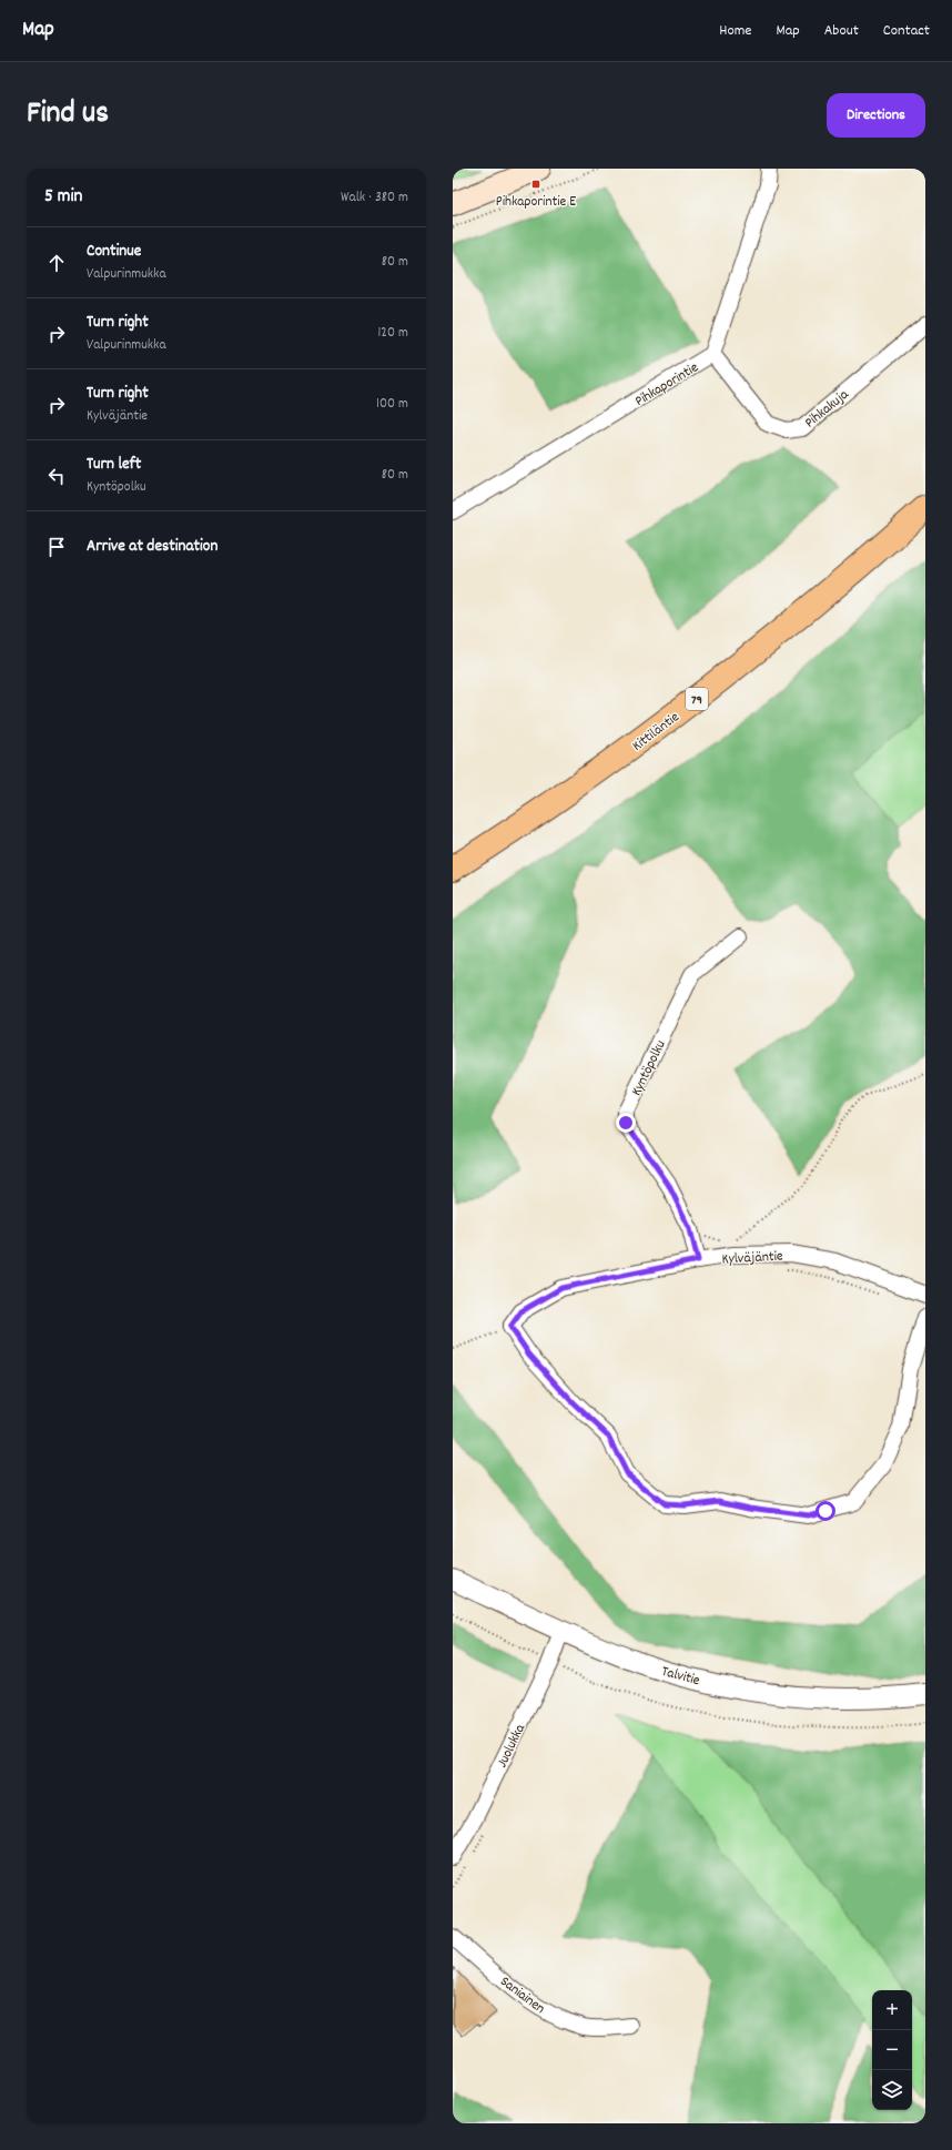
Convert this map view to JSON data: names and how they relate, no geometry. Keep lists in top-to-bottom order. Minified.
{"streets":{"main road":["79","Kittiläntie"],"street":["Pihkaporintie","Pihkakuja","Kyntöpolku","Kylväjäntie","Talvitie","Juolukka","Saniainen"]},"crossings":[["Pihkaporintie","Pihkakuja"],["Kyntöpolku","Kylväjäntie"],["Talvitie","Juolukka"]],"places":{"transit":["Pihkaporintie E"]},"page":{"header":"Map","nav":["Home","Map","About","Contact"],"title":"Find us","buttons":"Directions","heading":["5 min","Walk · 380 m"],"list":[["Continue","Valpurinmukka","80 m"],["Turn right","Valpurinmukka","120 m"],["Turn right","Kylväjäntie","100 m"],["Turn left","Kyntöpolku","80 m"],"Arrive at destination"],"map_buttons":["+","−"]}}
